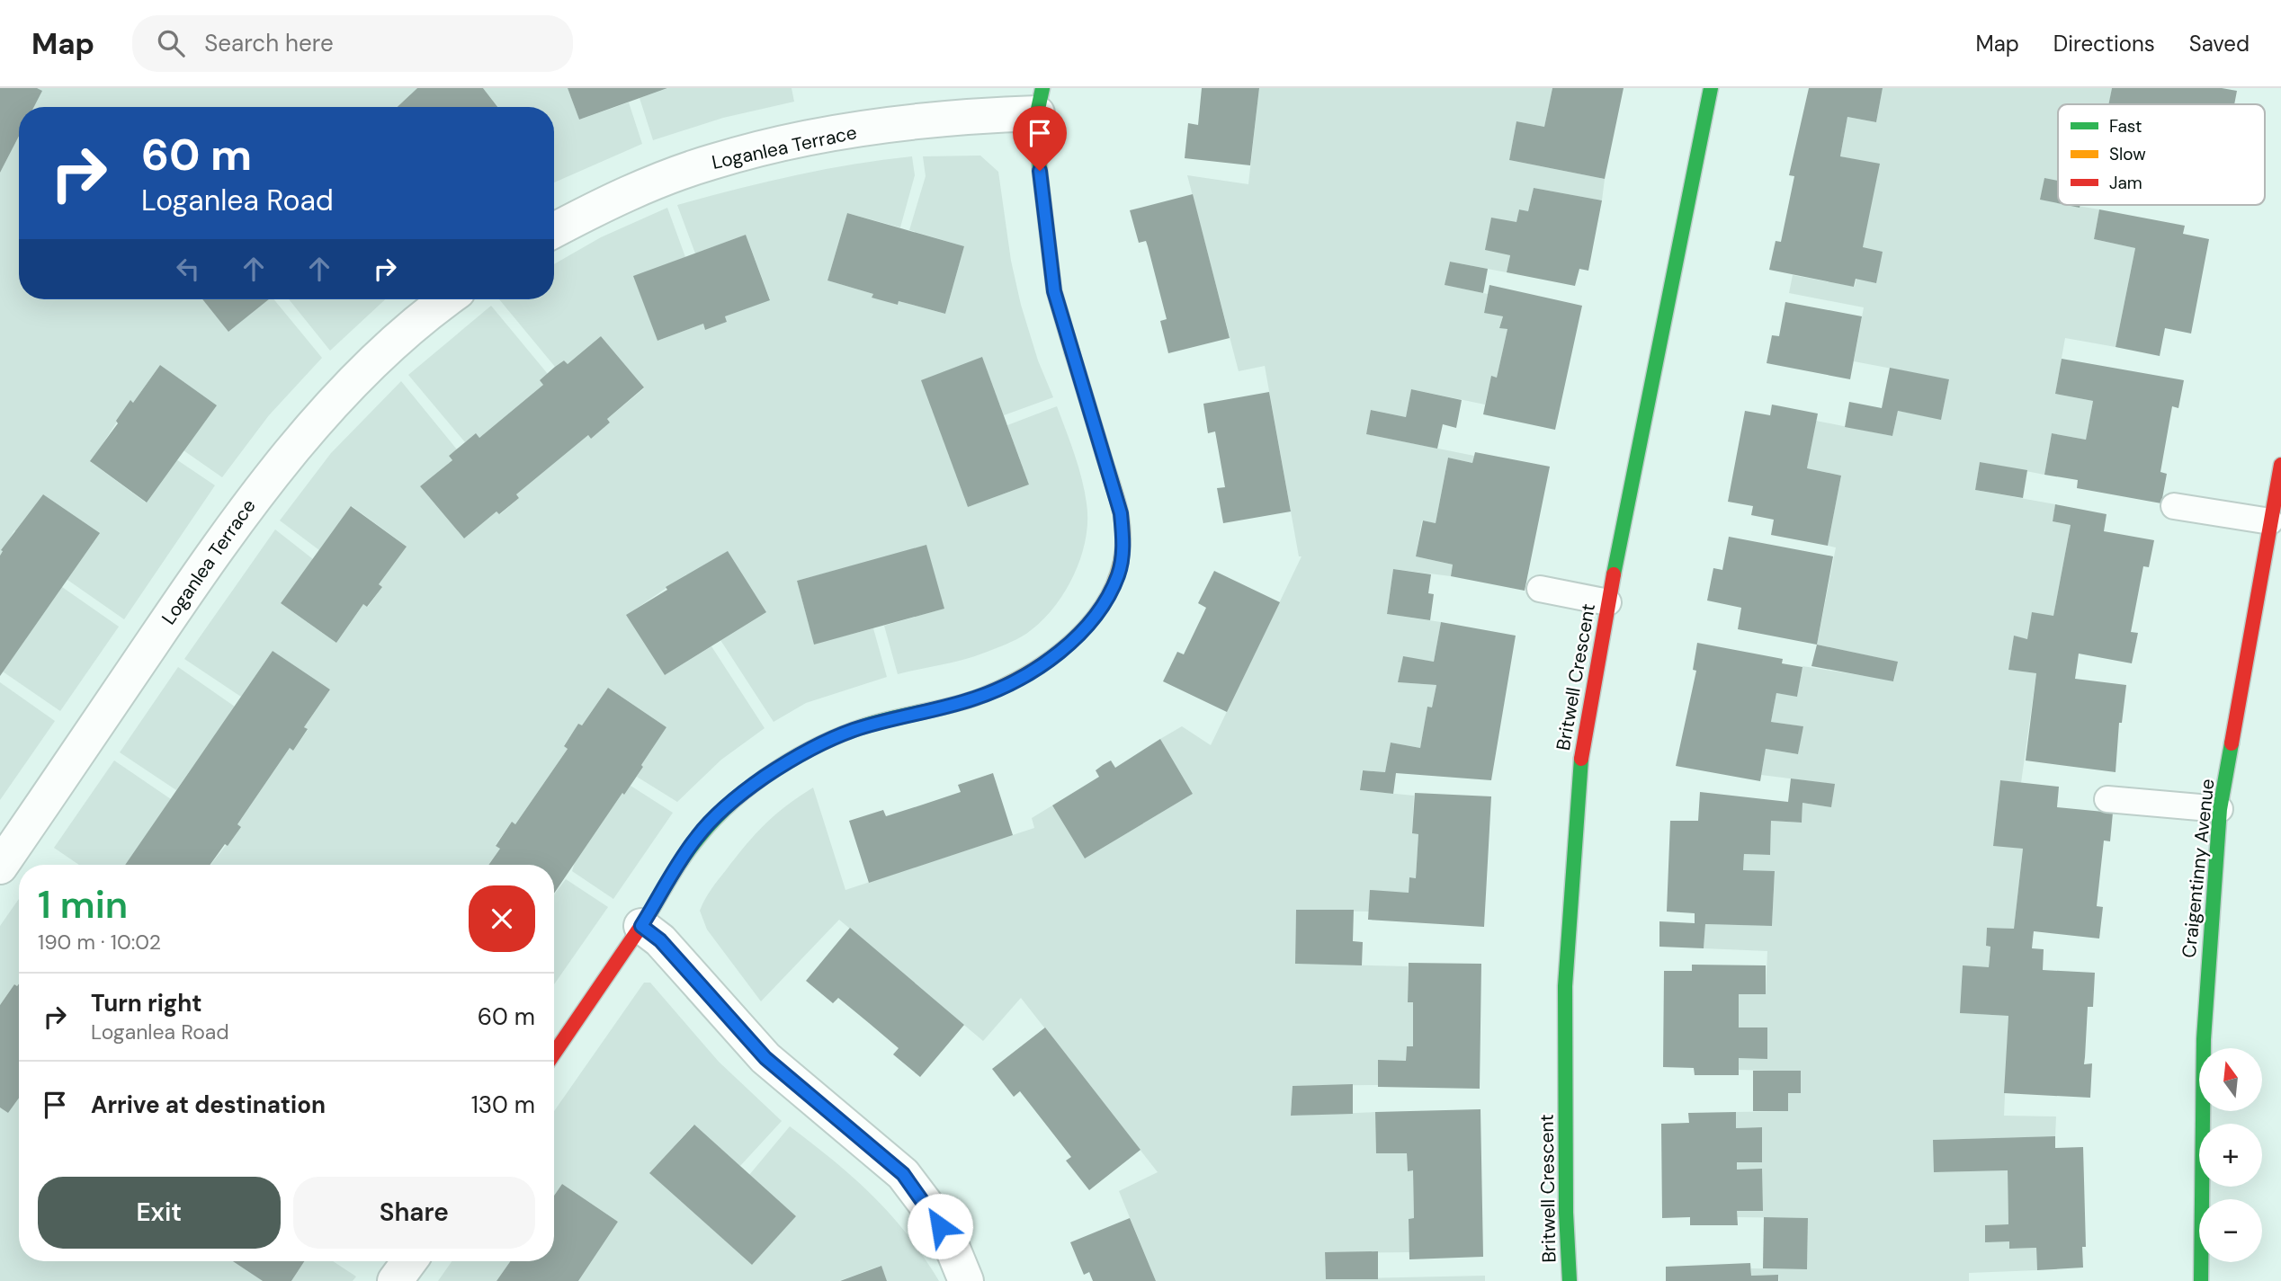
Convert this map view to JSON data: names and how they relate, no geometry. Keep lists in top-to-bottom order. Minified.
{"streets":{"street":["Loganlea Terrace","Britwell Crescent","Craigentinny Avenue"]},"legend":["Fast","Slow","Jam"],"north":"top","page":{"header":"Map","search":"Search here","nav":["Map","Directions","Saved"],"turn":["60 m","Loganlea Road"],"heading":["1 min","190 m · 10:02"],"list":[{"name":"Turn right","note":"Loganlea Road","value":"60 m"},{"name":"Arrive at destination","value":"130 m"}],"map_buttons":["+","−"],"buttons":["Exit","Share"]}}
